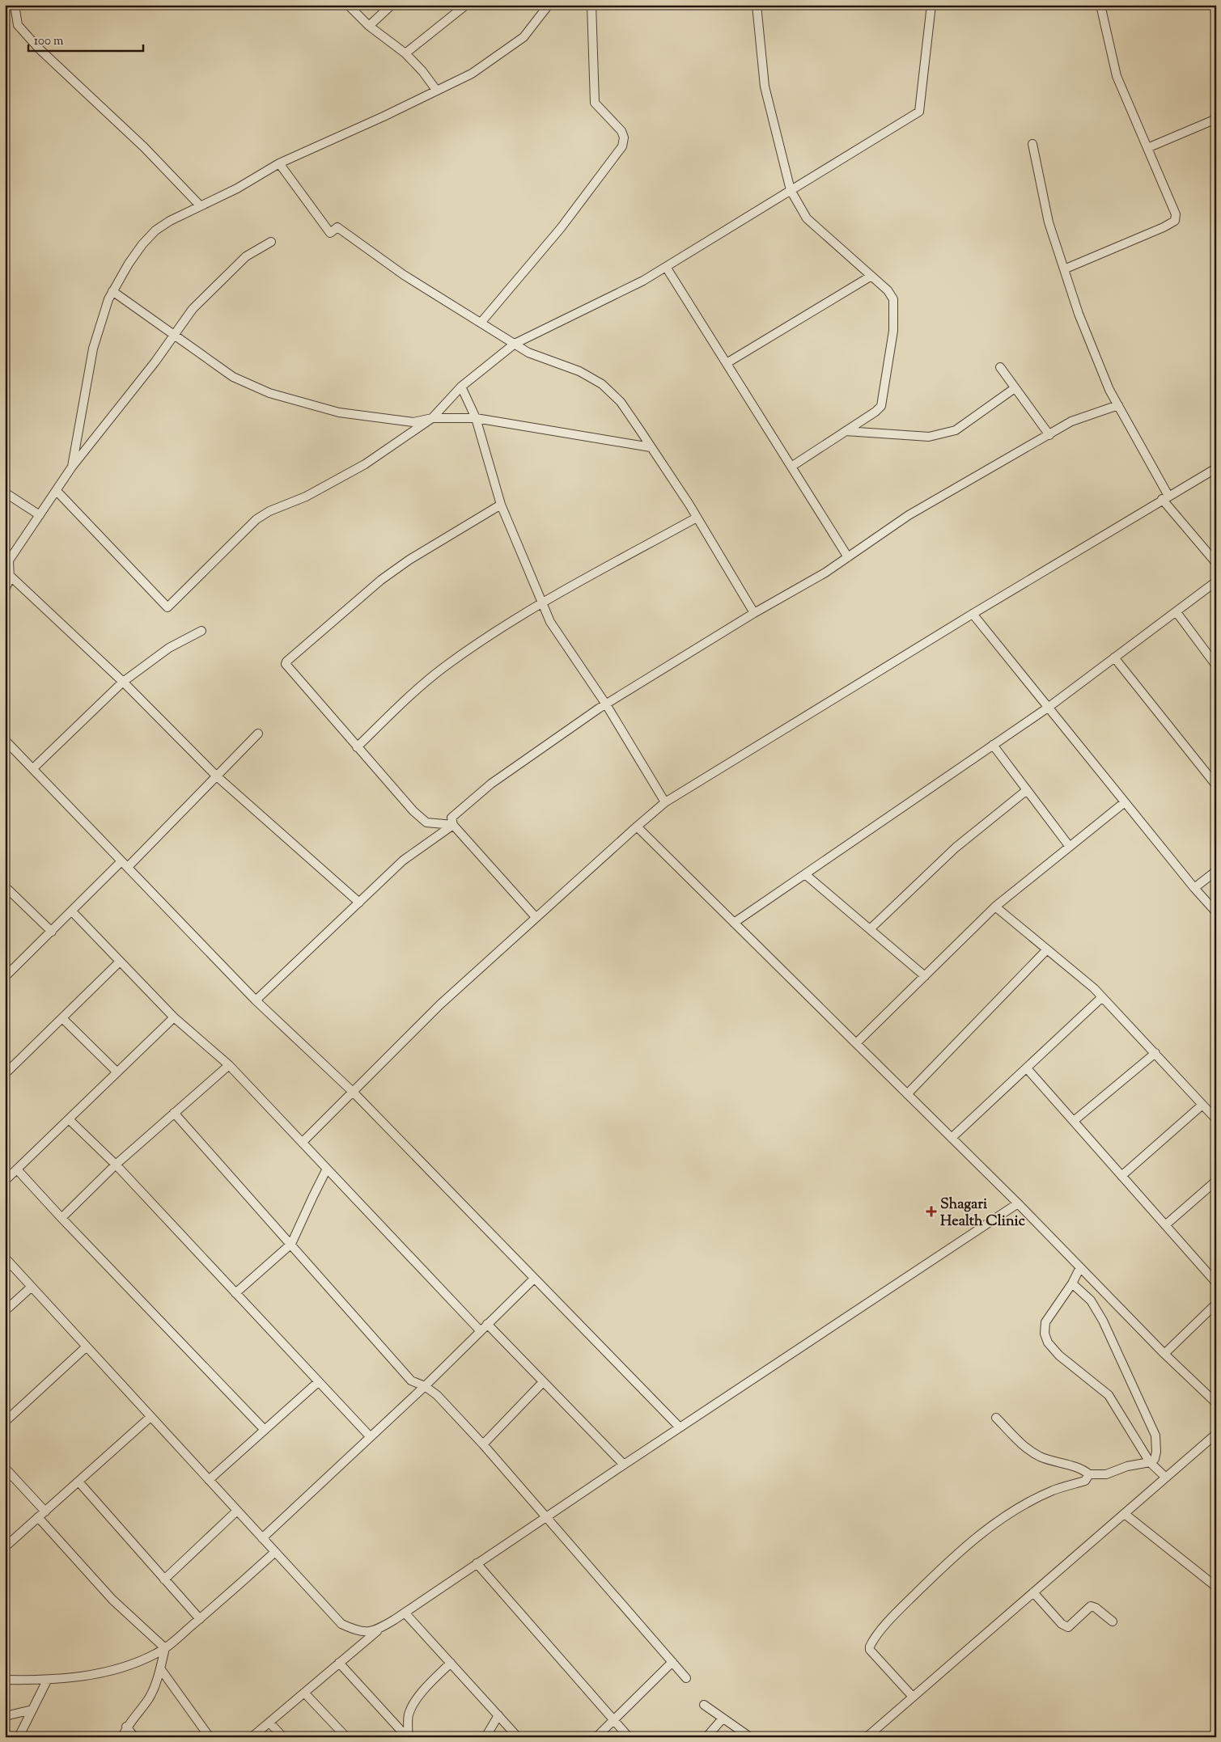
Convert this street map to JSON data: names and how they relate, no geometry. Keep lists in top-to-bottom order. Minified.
{"places":{"health":["Shagari Health Clinic"]},"scale_bar":"100 m"}
